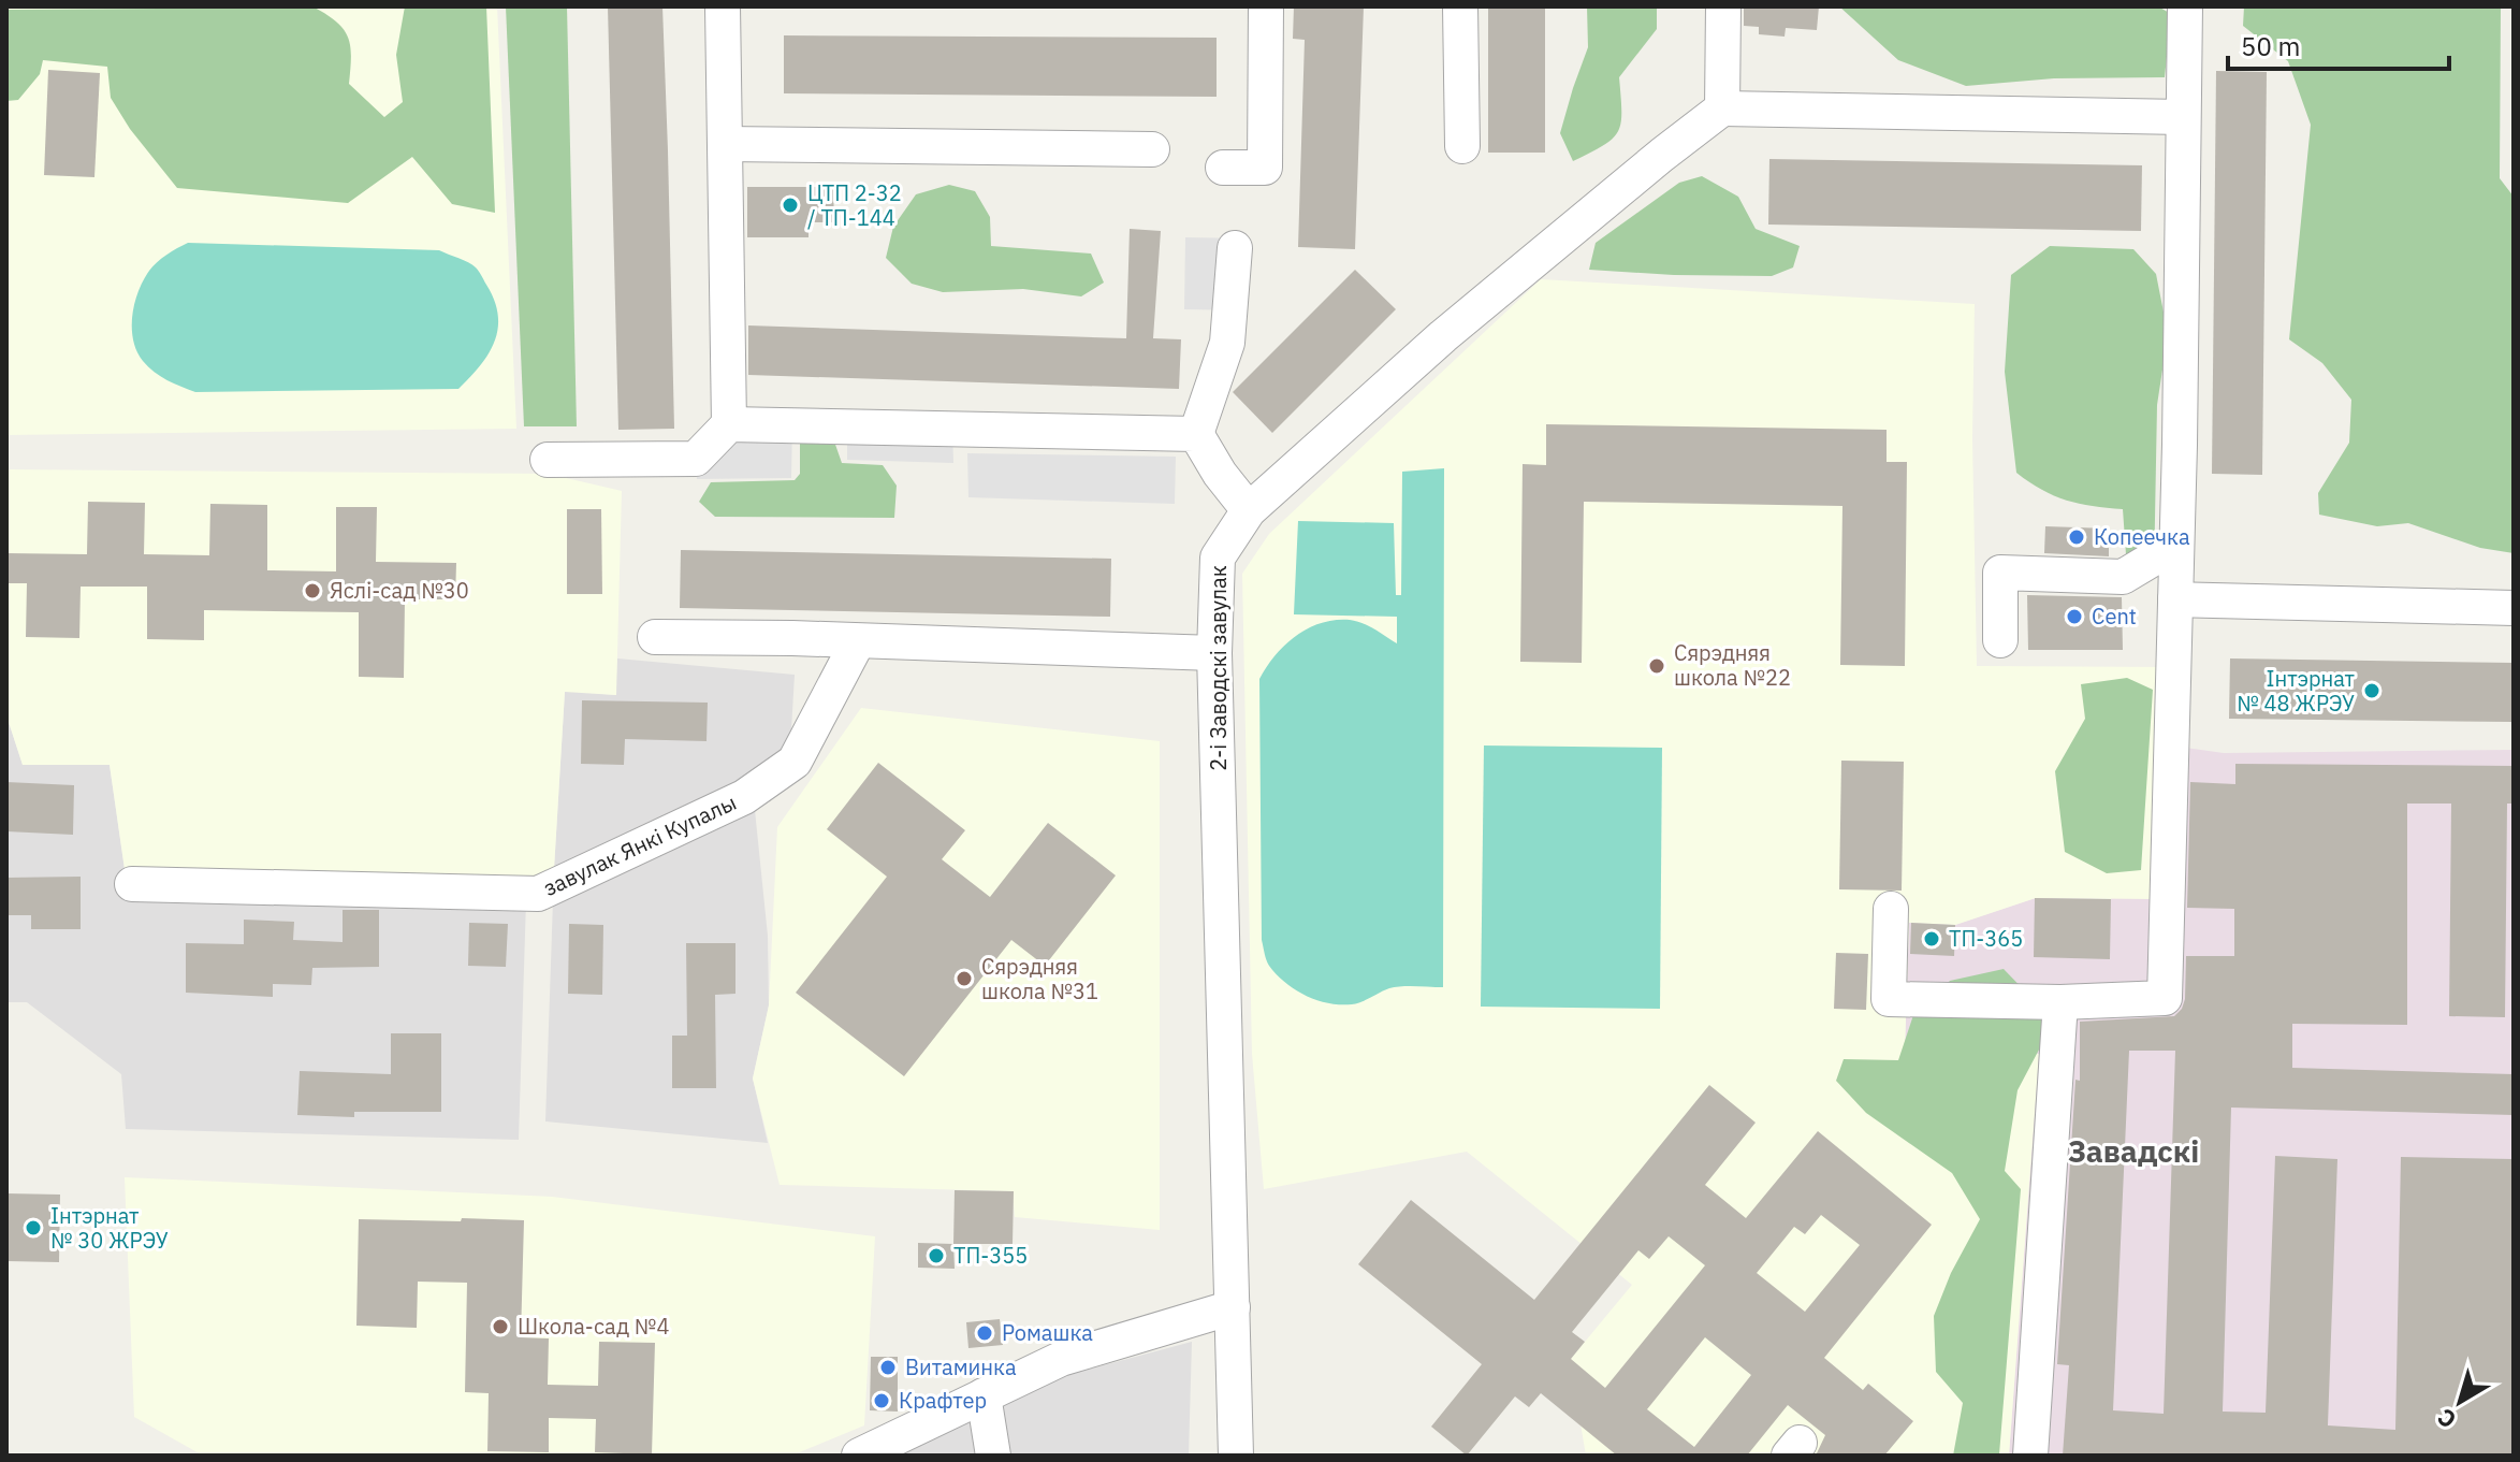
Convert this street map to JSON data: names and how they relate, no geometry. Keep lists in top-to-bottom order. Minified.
{"streets":{"street":["2-і Заводскі завулак","завулак Янкі Купалы"]},"districts":["Завадскі"],"places":["ЦТП 2-32 / ТП-144","Копеечка","Яслі-сад №30","Cent","Сярэдняя школа №22","Інтэрнат № 48 ЖРЭУ","ТП-365","Сярэдняя школа №31","Інтэрнат № 30 ЖРЭУ","ТП-355","Школа-сад №4","Ромашка","Витаминка","Крафтер"],"scale_bar":"50 m","north":"bottom left"}
